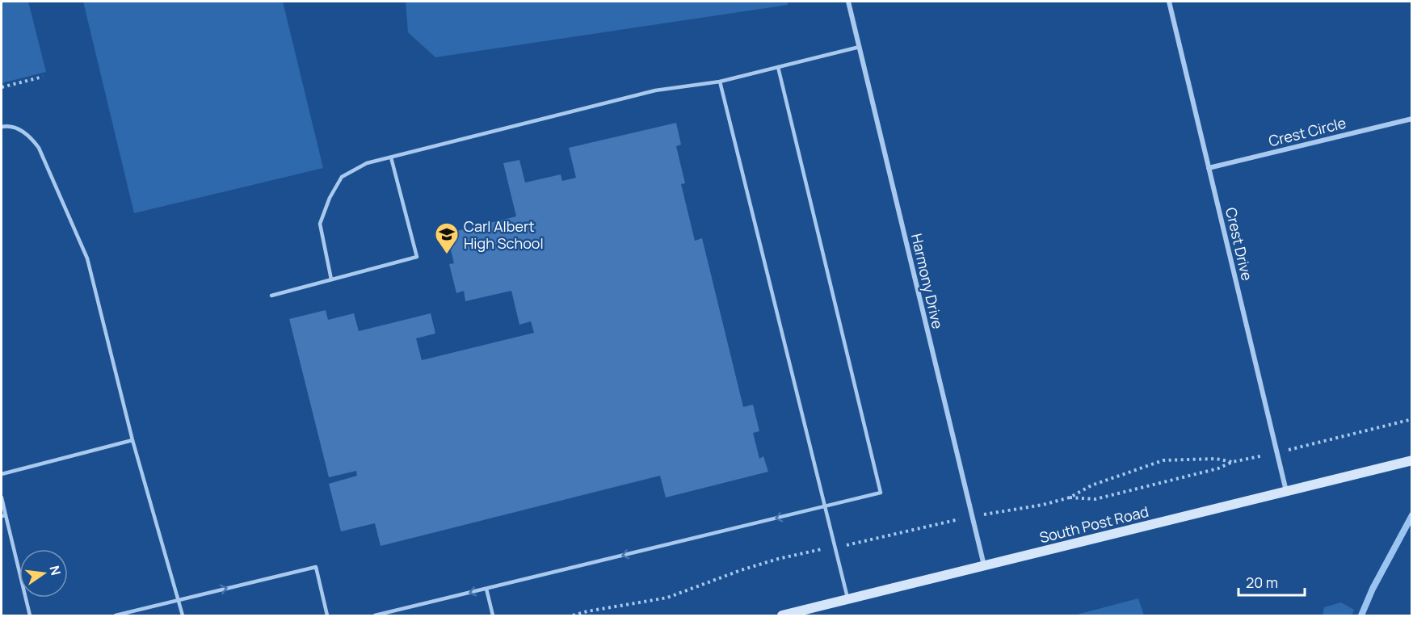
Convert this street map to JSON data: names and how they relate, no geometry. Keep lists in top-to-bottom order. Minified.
{"streets":{"main road":["South Post Road"],"street":["Crest Circle","Crest Drive","Harmony Drive"]},"crossings":[["Crest Circle","Crest Drive"],["Crest Drive","South Post Road"],["Harmony Drive","South Post Road"]],"places":{"school or university":["Carl Albert High School"]},"scale_bar":"20 m","north":"right"}
